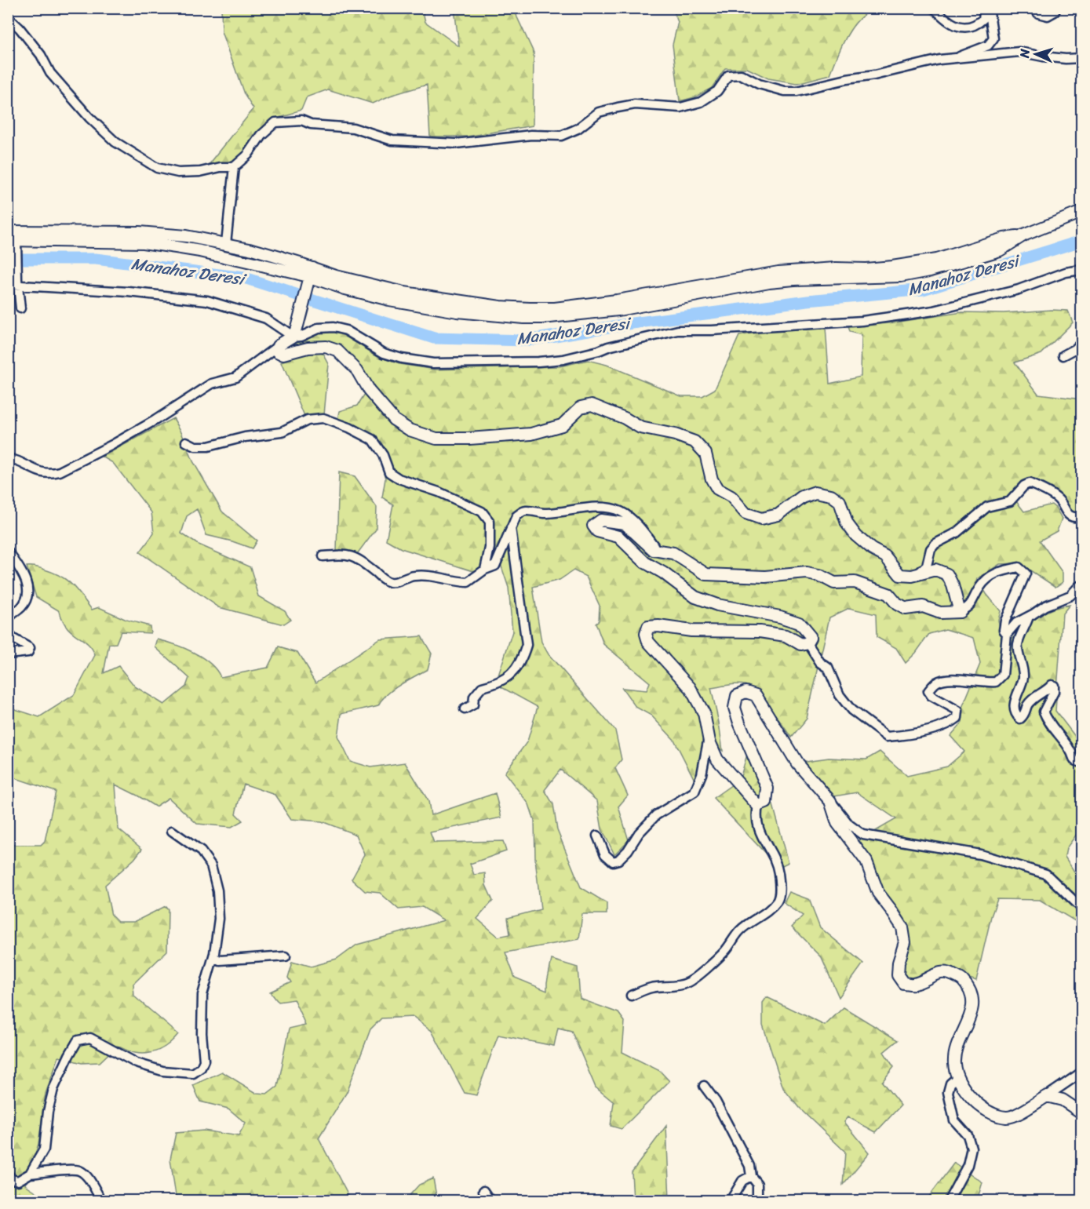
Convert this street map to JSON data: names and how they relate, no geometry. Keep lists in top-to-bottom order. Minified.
{"water":["Manahoz Deresi"],"north":"left"}
